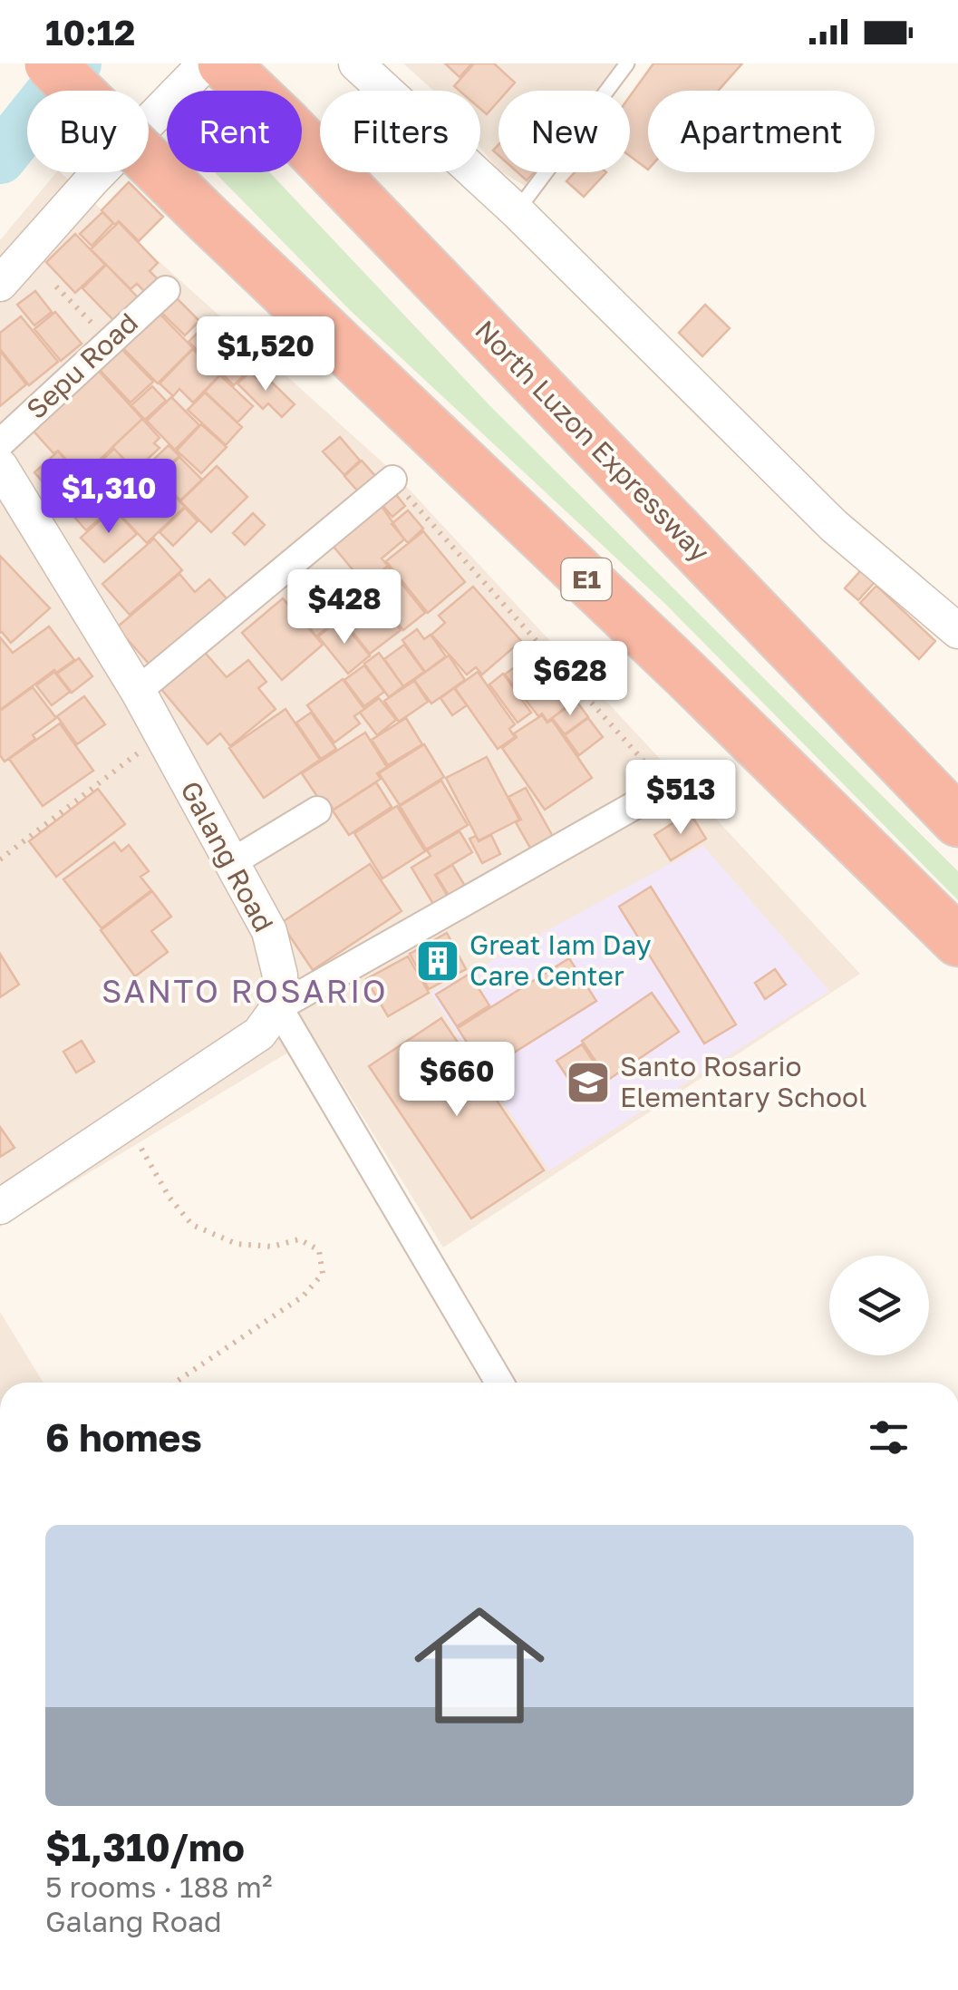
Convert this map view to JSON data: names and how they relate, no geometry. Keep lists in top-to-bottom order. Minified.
{"streets":{"highway":["North Luzon Expressway","E1"],"street":["Sepu Road","Galang Road"]},"districts":["SANTO ROSARIO"],"places":{"building":["Great Iam Day Care Center"],"school or university":["Santo Rosario Elementary School"]},"page":{"status":"10:12","chip":["Buy","Rent","Filters","New","Apartment"],"price":["$1,520","$1,310","$428","$628","$513","$660"],"heading":"6 homes","list":[{"name":"$1,310/mo","note":"5 rooms · 188 m² · Galang Road"}]}}
